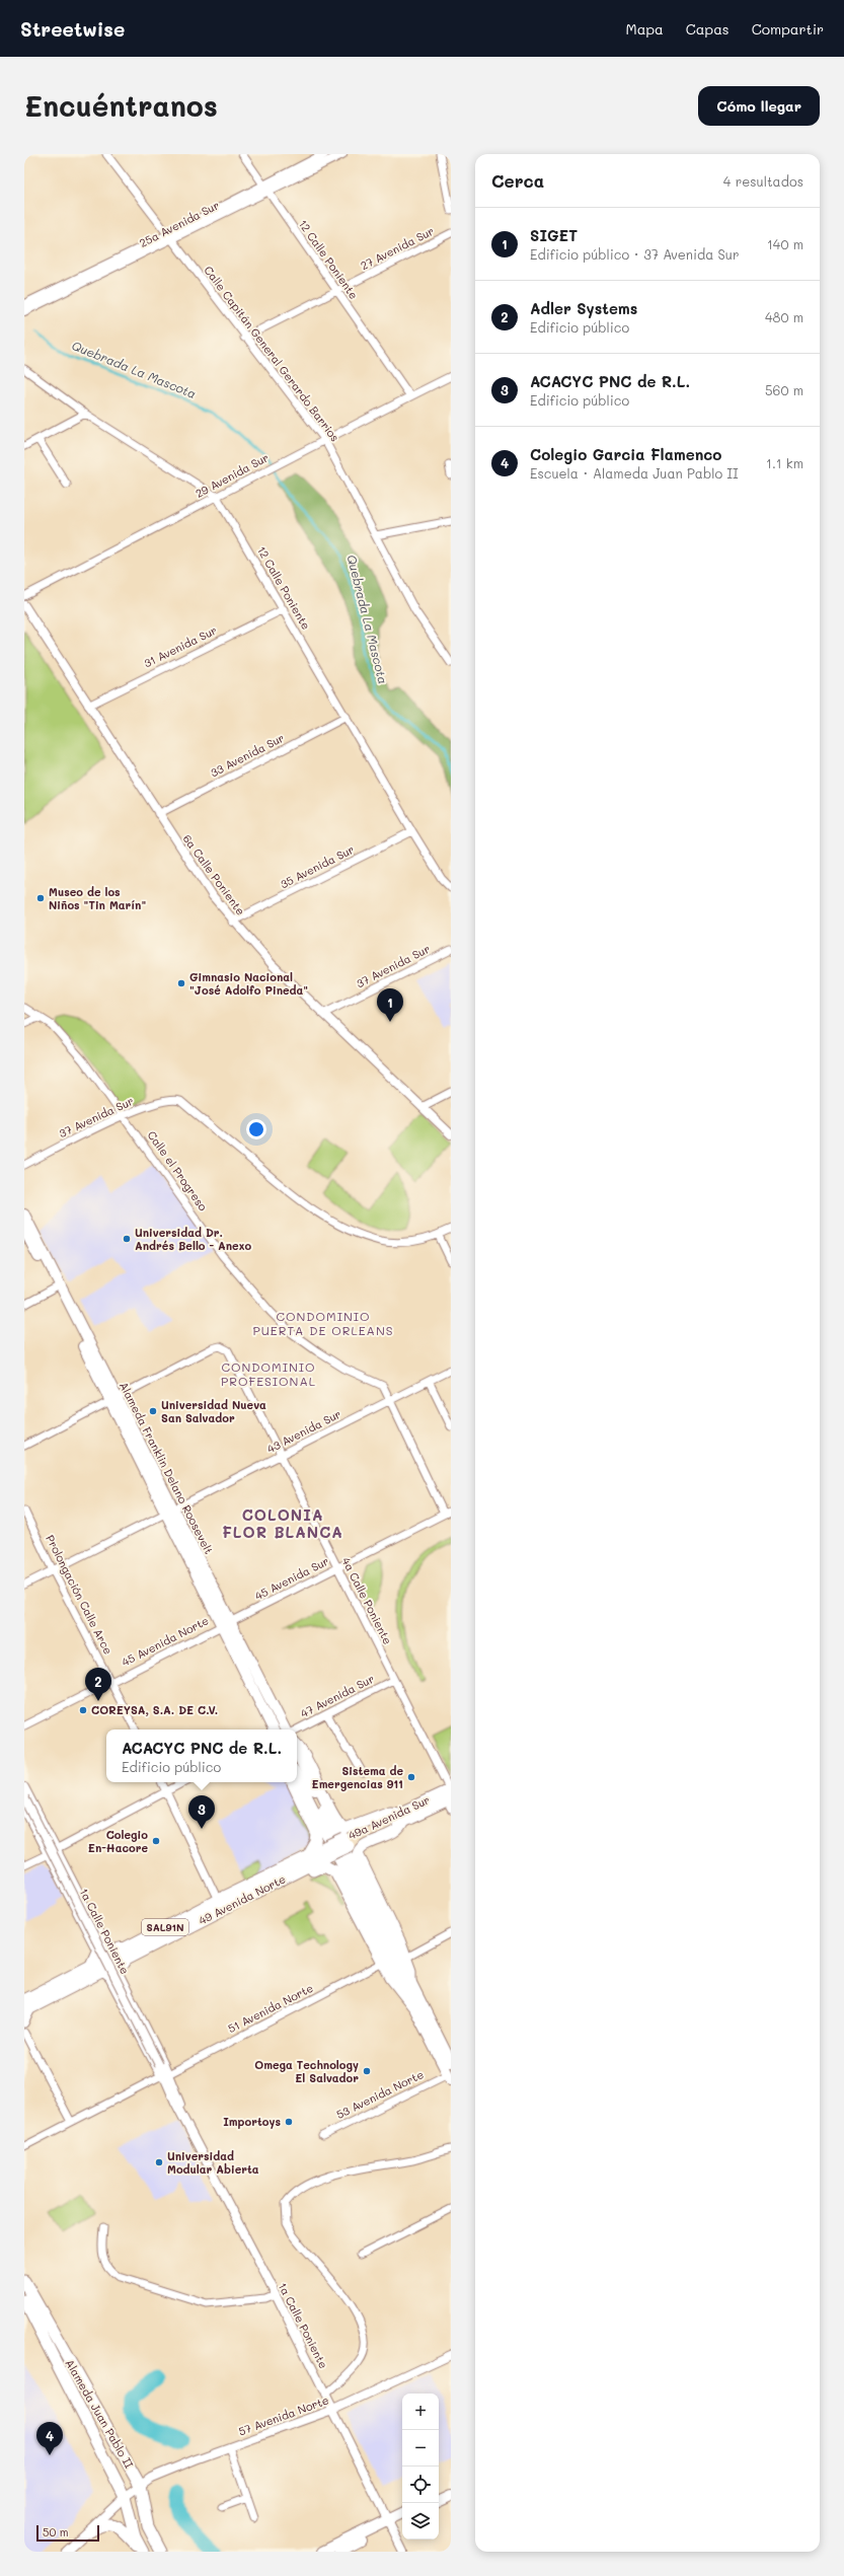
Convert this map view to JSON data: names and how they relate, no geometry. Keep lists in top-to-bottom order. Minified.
{"streets":{"main road":["Alameda Franklin Delano Roosevelt","49a Avenida Sur","49 Avenida Norte","SAL91N","Alameda Juan Pablo II"],"street":["25a Avenida Sur","27 Avenida Sur","12 Calle Poniente","Calle Capitán General Gerardo Barrios","29 Avenida Sur","31 Avenida Sur","33 Avenida Sur","35 Avenida Sur","6a Calle Poniente","37 Avenida Sur","Calle el Progreso","43 Avenida Sur","45 Avenida Sur","Prolongación Calle Arce","4a Calle Poniente","45 Avenida Norte","47 Avenida Sur","1a Calle Poniente","51 Avenida Norte","53 Avenida Norte","57 Avenida Norte"]},"crossings":[["25a Avenida Sur","12 Calle Poniente"],["25a Avenida Sur","Calle Capitán General Gerardo Barrios"],["27 Avenida Sur","12 Calle Poniente"],["27 Avenida Sur","Calle Capitán General Gerardo Barrios"],["12 Calle Poniente","29 Avenida Sur"],["12 Calle Poniente","31 Avenida Sur"],["12 Calle Poniente","33 Avenida Sur"],["12 Calle Poniente","35 Avenida Sur"],["Calle Capitán General Gerardo Barrios","29 Avenida Sur"],["31 Avenida Sur","6a Calle Poniente"],["33 Avenida Sur","6a Calle Poniente"],["35 Avenida Sur","6a Calle Poniente"],["6a Calle Poniente","37 Avenida Sur"],["37 Avenida Sur","Calle el Progreso"],["Calle el Progreso","43 Avenida Sur"],["43 Avenida Sur","Alameda Franklin Delano Roosevelt"],["43 Avenida Sur","Prolongación Calle Arce"],["43 Avenida Sur","4a Calle Poniente"],["Alameda Franklin Delano Roosevelt","45 Avenida Sur"],["Alameda Franklin Delano Roosevelt","4a Calle Poniente"],["Alameda Franklin Delano Roosevelt","45 Avenida Norte"],["45 Avenida Sur","4a Calle Poniente"],["45 Avenida Sur","45 Avenida Norte"],["Prolongación Calle Arce","45 Avenida Norte"],["4a Calle Poniente","47 Avenida Sur"],["4a Calle Poniente","49a Avenida Sur"],["49a Avenida Sur","49 Avenida Norte"],["49 Avenida Norte","1a Calle Poniente"],["1a Calle Poniente","51 Avenida Norte"],["1a Calle Poniente","57 Avenida Norte"],["Alameda Juan Pablo II","57 Avenida Norte"]],"districts":["CONDOMINIO PUERTA DE ORLEANS","CONDOMINIO PROFESIONAL","COLONIA FLOR BLANCA"],"water":["Quebrada La Mascota"],"places":["Museo de los Niños \"Tin Marín\"","Gimnasio Nacional \"José Adolfo Pineda\"","Universidad Dr. Andrés Bello - Anexo","Universidad Nueva San Salvador","COREYSA, S.A. DE C.V.","Sistema de Emergencias 911","Colegio En-Hacore","Omega Technology El Salvador","Importoys","Universidad Modular Abierta"],"scale_bar":"50 m","page":{"header":"Streetwise","nav":["Mapa","Capas","Compartir"],"buttons":"Cómo llegar","title":"Encuéntranos","heading":["Cerca","4 resultados"],"list":[{"mark":"1","name":"SIGET","note":"Edificio público · 37 Avenida Sur","value":"140 m"},{"mark":"2","name":"Adler Systems","note":"Edificio público","value":"480 m"},{"mark":"3","name":"ACACYC PNC de R.L.","note":"Edificio público","value":"560 m"},{"mark":"4","name":"Colegio Garcia Flamenco","note":"Escuela · Alameda Juan Pablo II","value":"1.1 km"}],"pins":["1","2","3","4"],"popup":["ACACYC PNC de R.L.","Edificio público"],"map_buttons":["+","−"],"scale":"50 m"}}
